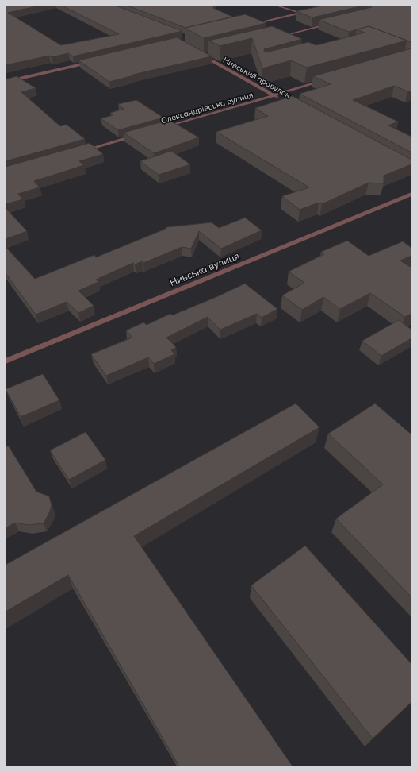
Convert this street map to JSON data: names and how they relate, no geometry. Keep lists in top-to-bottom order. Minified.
{"streets":{"street":["Нивський провулок","Олександрівська вулиця","Нивська вулиця"]},"crossings":[["Нивський провулок","Олександрівська вулиця"]]}
